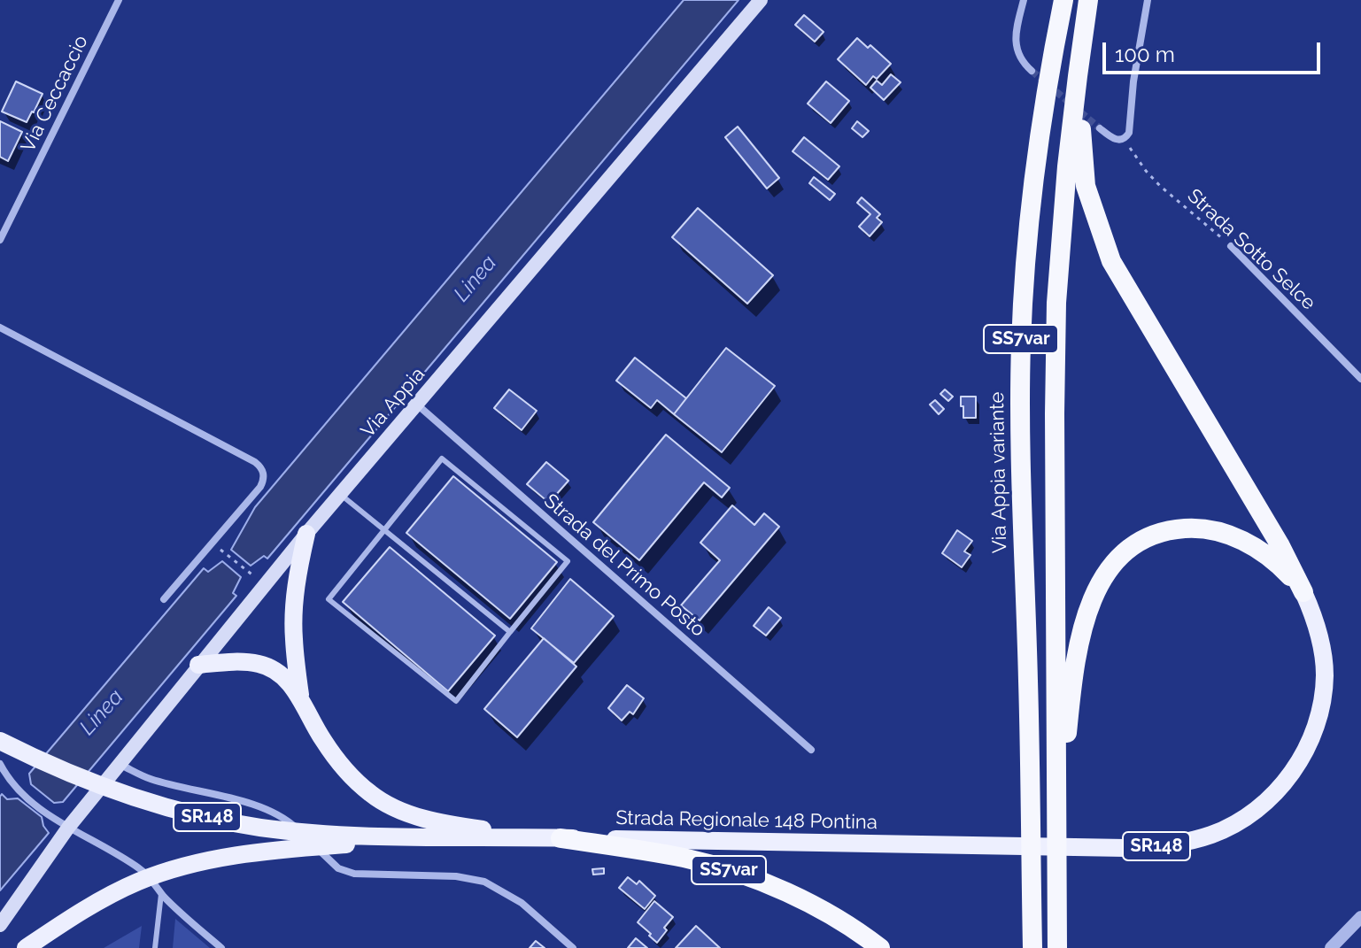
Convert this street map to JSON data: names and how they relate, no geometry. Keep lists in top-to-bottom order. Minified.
{"streets":{"highway":["SS7var","Via Appia variante"],"main road":["Via Appia","SR148","Strada Regionale 148 Pontina"],"street":["Via Ceccaccio","Strada Sotto Selce","Strada del Primo Posto"]},"crossings":[["SS7var","SR148"],["SS7var","Strada Regionale 148 Pontina"],["Via Appia","Strada del Primo Posto"],["Via Appia","SR148"],["SR148","Strada Regionale 148 Pontina"]],"water":["Linea"],"scale_bar":"100 m"}
